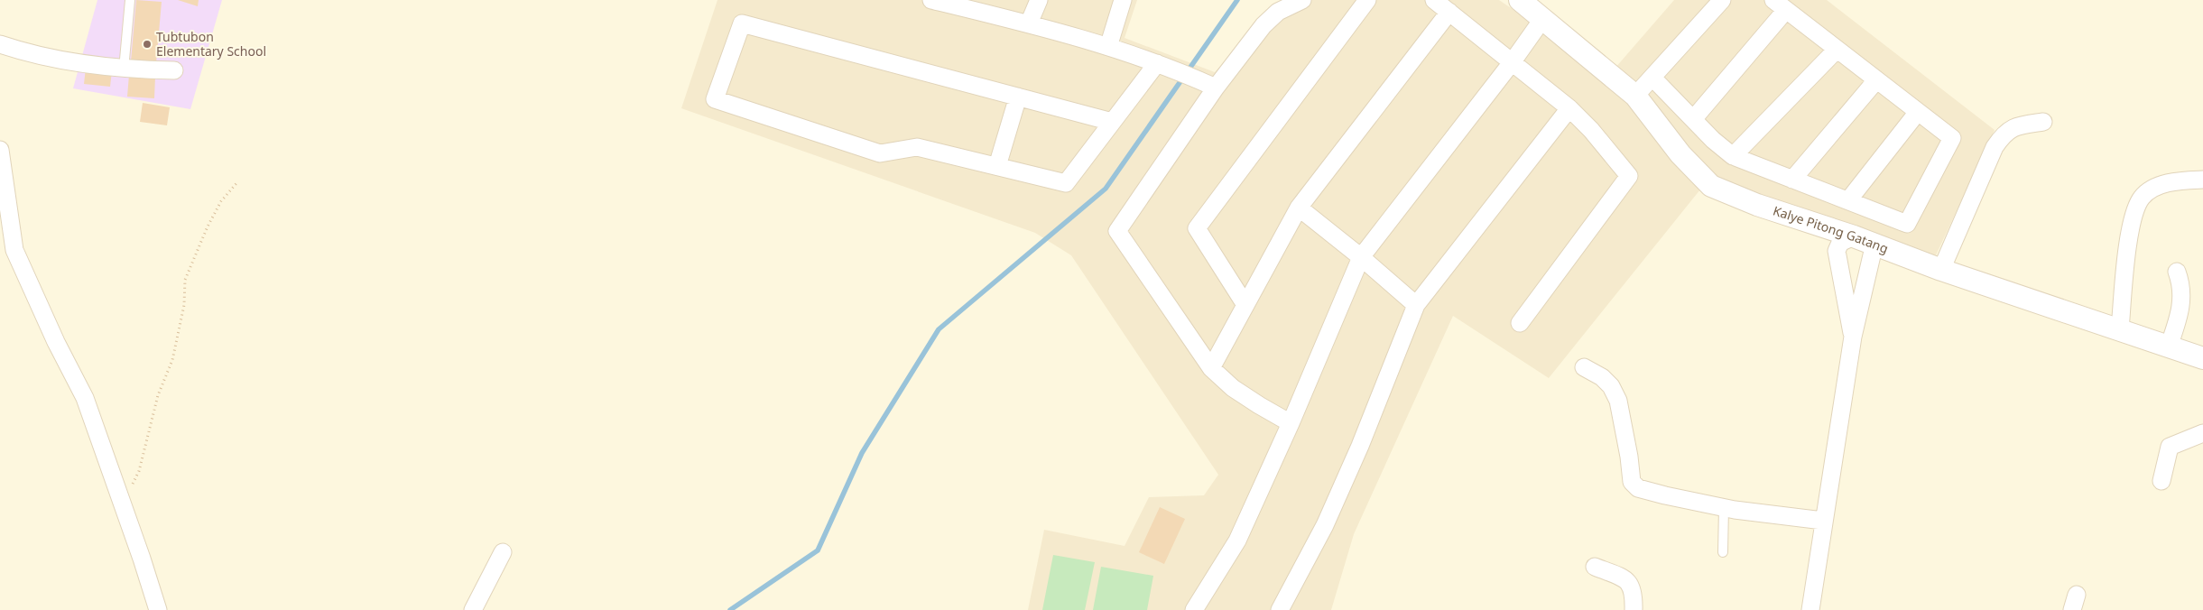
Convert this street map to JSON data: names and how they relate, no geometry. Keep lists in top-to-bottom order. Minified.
{"streets":{"street":["Kalye Pitong Gatang"]},"places":["Tubtubon Elementary School"]}
